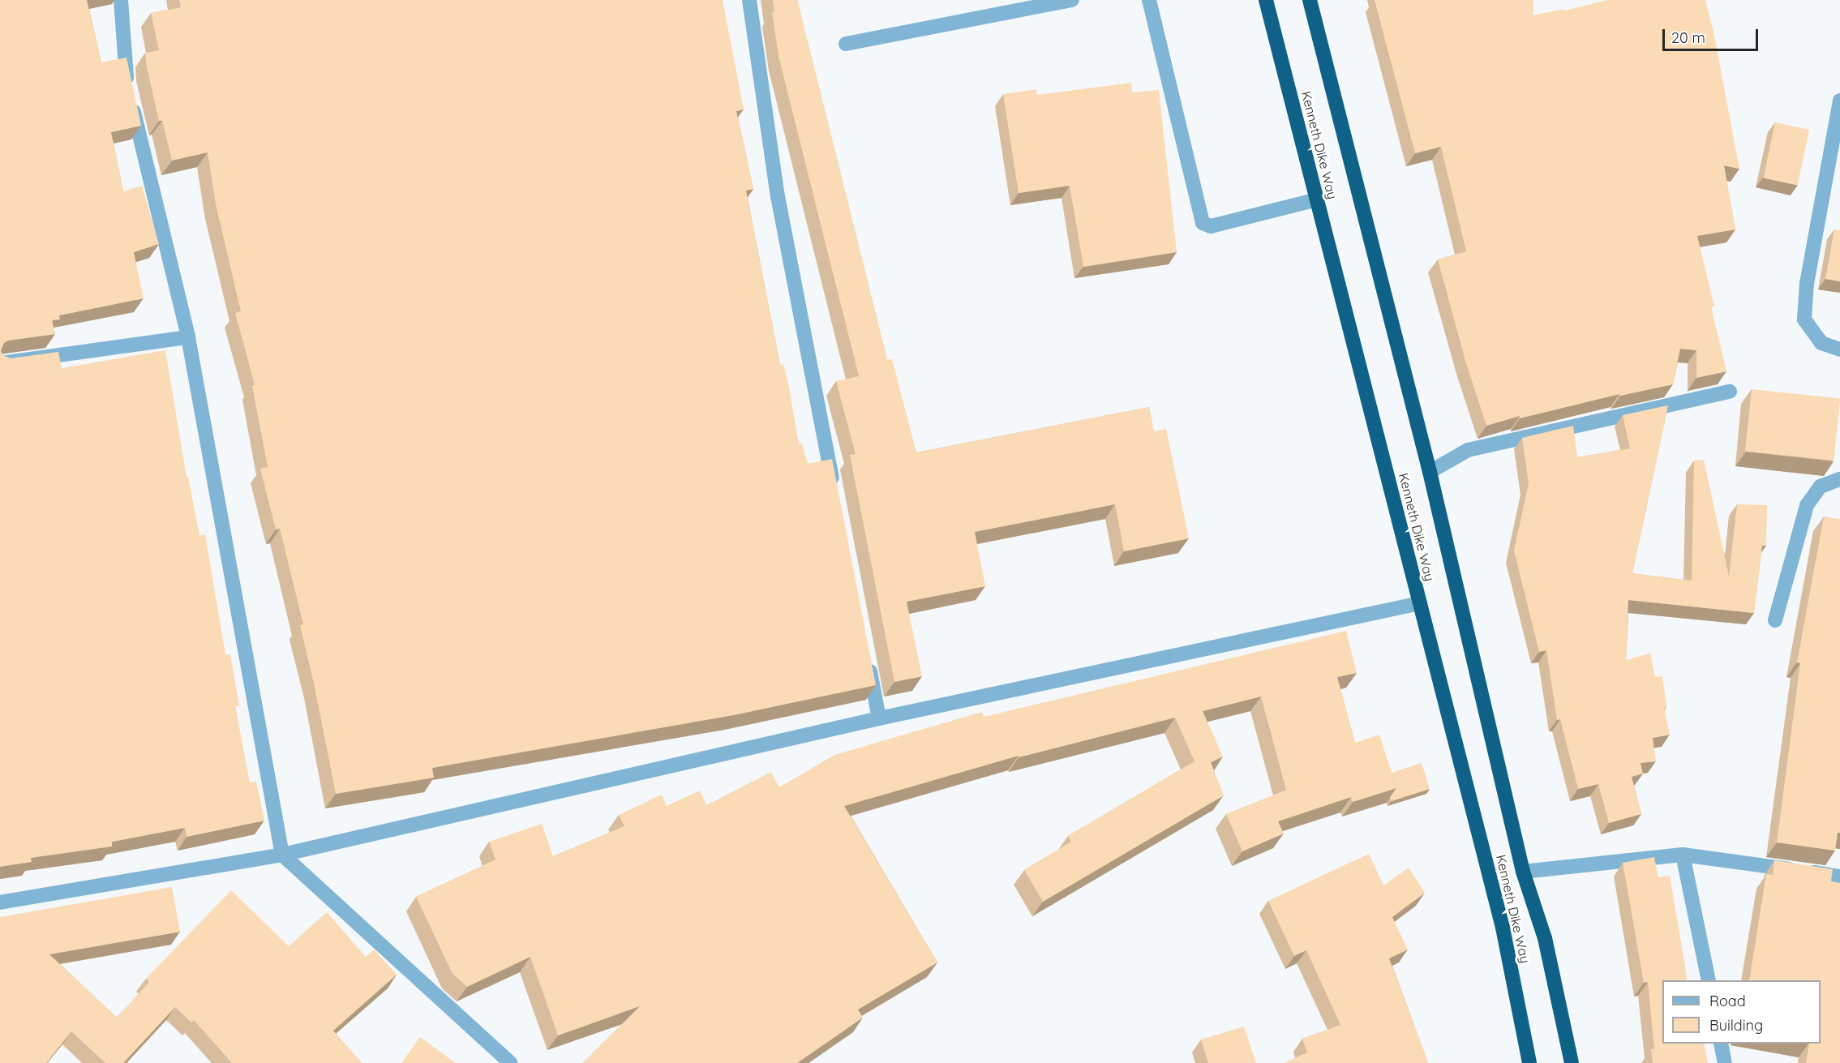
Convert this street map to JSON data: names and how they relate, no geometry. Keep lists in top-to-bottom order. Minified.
{"streets":{"highway":["Kenneth Dike Way"]},"legend":["Road","Building"],"scale_bar":"20 m"}
